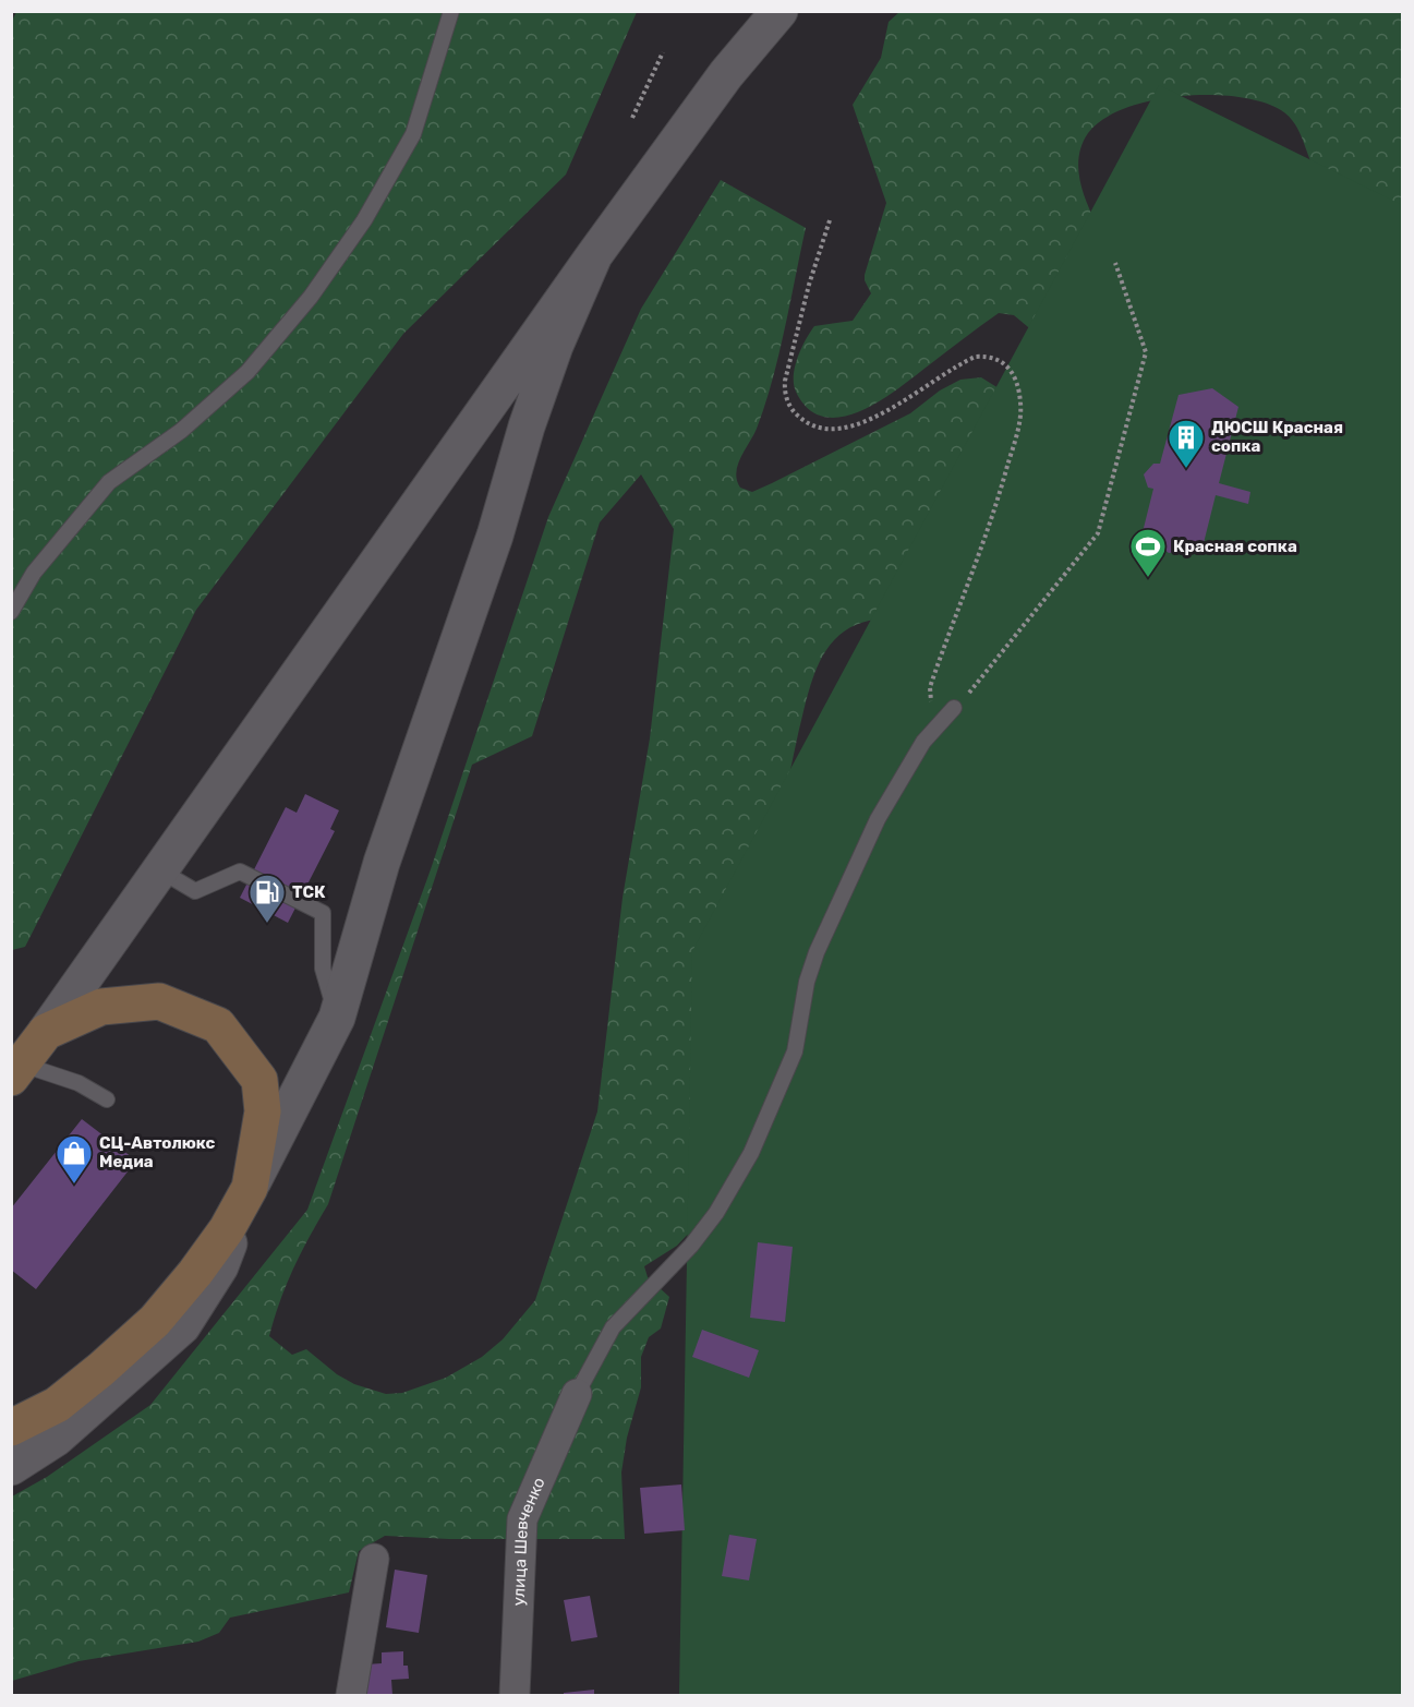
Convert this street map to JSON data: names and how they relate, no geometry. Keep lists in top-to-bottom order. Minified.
{"streets":{"street":["улица Шевченко"]},"places":{"building":["ДЮСШ Красная сопка"],"sports":["Красная сопка"],"fuel station":["ТСК"],"shop":["СЦ-Автолюкс Медиа"]}}
